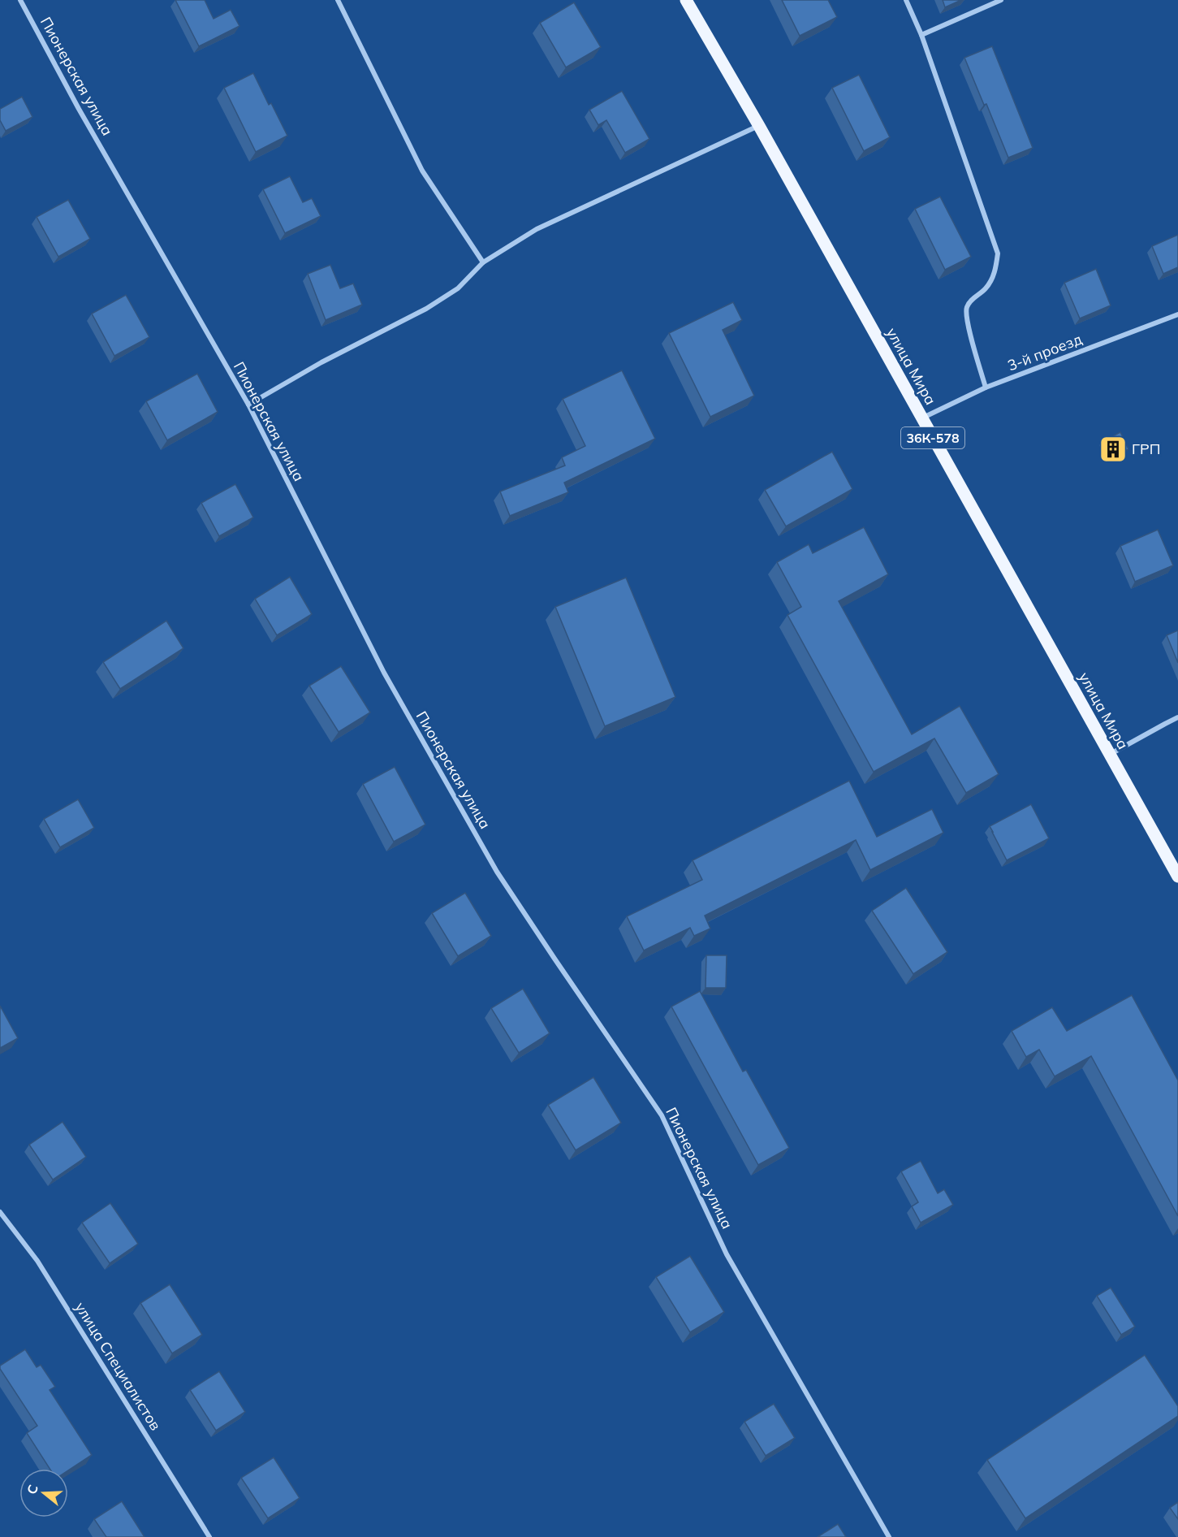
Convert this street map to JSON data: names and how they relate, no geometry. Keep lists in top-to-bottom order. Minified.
{"streets":{"main road":["улица Мира","36К-578"],"street":["Пионерская улица","3-й проезд","улица Специалистов"]},"crossings":[["3-й проезд","улица Мира"]],"places":{"building":["ГРП"]},"north":"left"}
